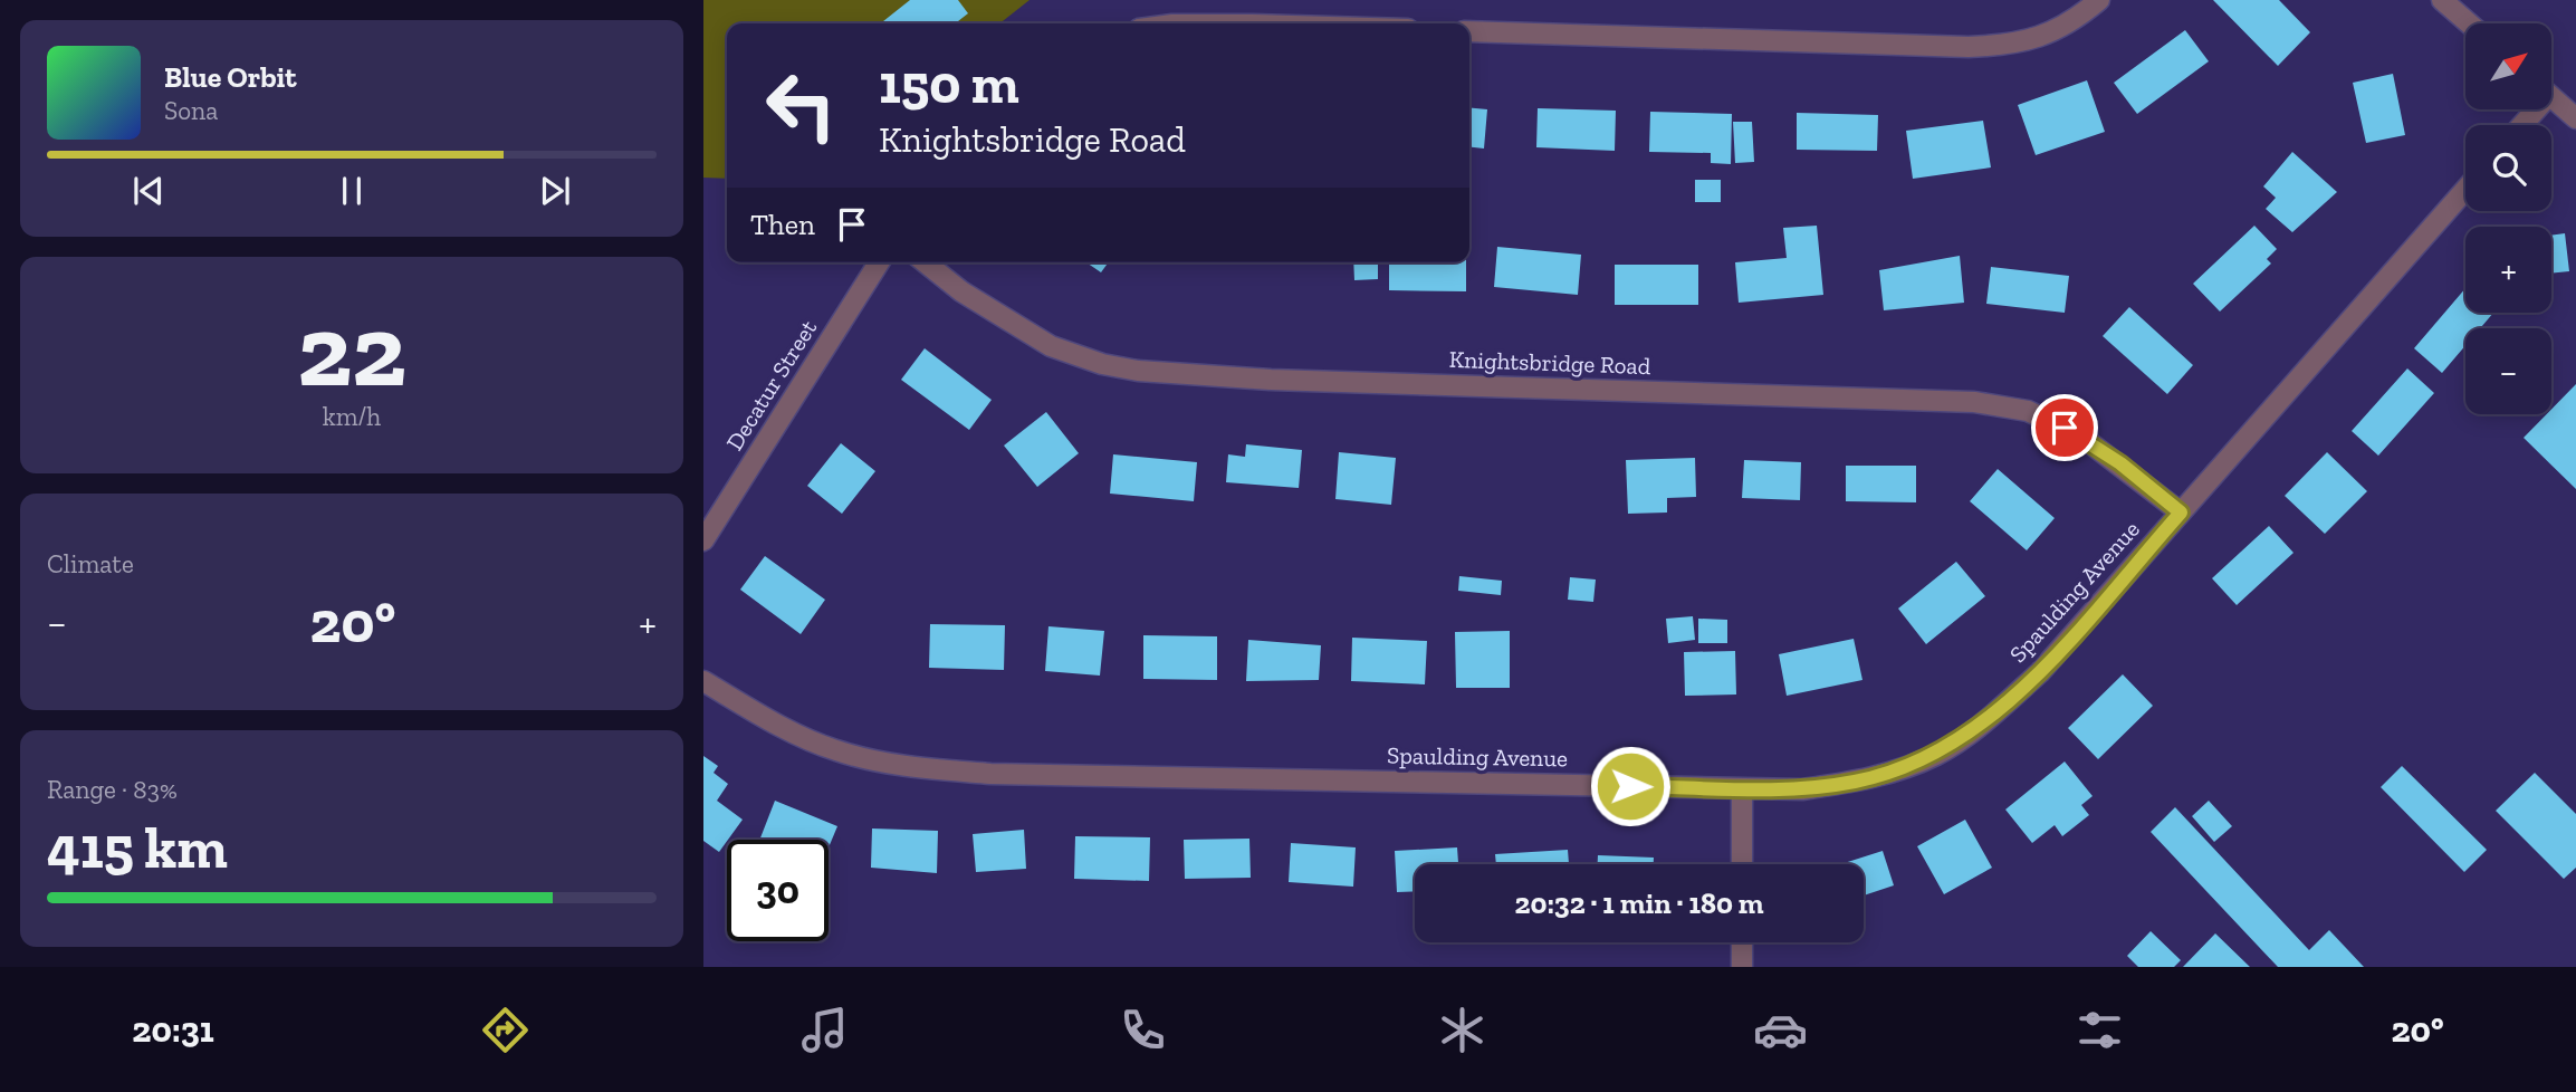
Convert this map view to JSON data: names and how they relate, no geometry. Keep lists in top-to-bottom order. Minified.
{"streets":{"street":["Knightsbridge Road","Decatur Street","Spaulding Avenue"]},"crossings":[["Knightsbridge Road","Spaulding Avenue"]],"north":"top right","page":{"map_buttons":["+","−"],"turn":["150 m","Knightsbridge Road"],"song":["Blue Orbit","Sona"],"then":"Then","tile":[["22","km/h"],"Climate",["Range · 83%","415 km"]],"heat":["−","20°","+"],"limit":"30","trip":"20:32 · 1 min · 180 m","tabs":["20:31","20°"]}}
